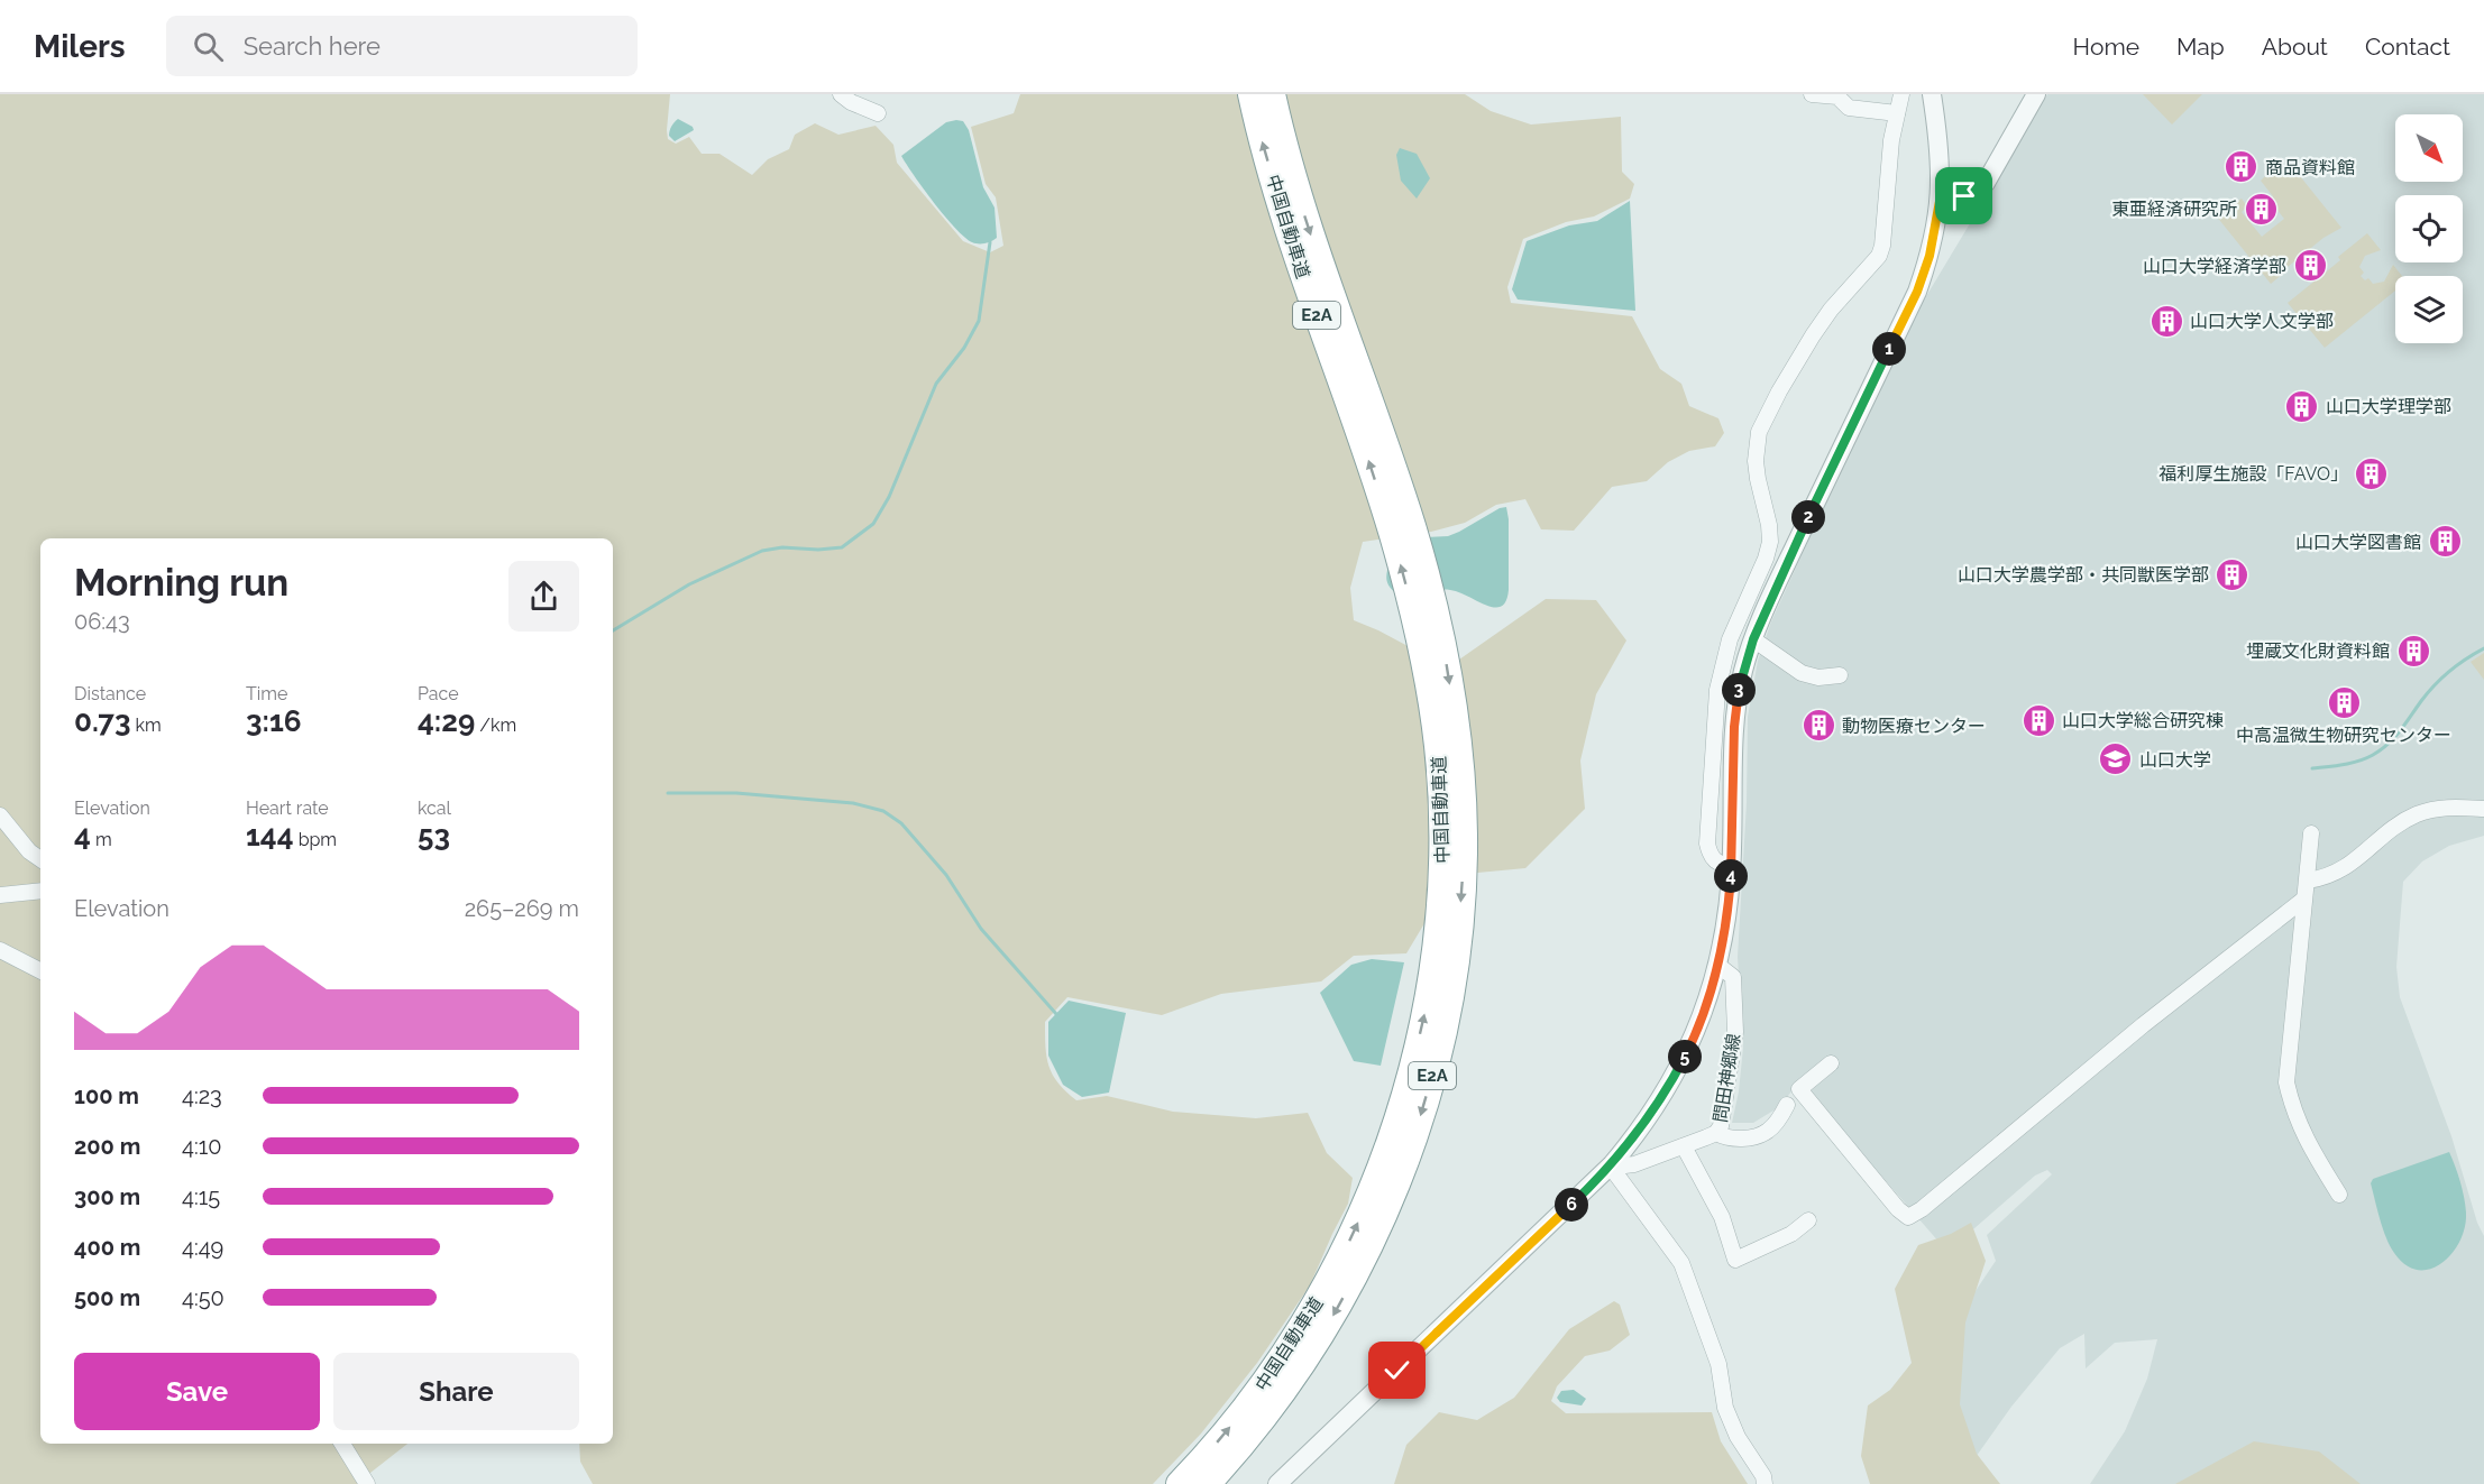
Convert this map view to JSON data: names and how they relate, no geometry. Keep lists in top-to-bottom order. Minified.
{"streets":{"highway":["中国自動車道","E2A"],"street":["問田神郷線"]},"places":{"building":["商品資料館","東亜経済研究所","山口大学経済学部","山口大学人文学部","山口大学理学部","福利厚生施設「FAVO」","山口大学図書館","山口大学農学部・共同獣医学部","埋蔵文化財資料館","中高温微生物研究センター","山口大学総合研究棟","動物医療センター"],"school or university":["山口大学"]},"north":"bottom right","page":{"header":"Milers","search":"Search here","nav":["Home","Map","About","Contact"],"pins":["1","2","3","4","5","6"],"heading":["Morning run","06:43"],"stats":[["Distance","0.73 km"],["Time","3:16"],["Pace","4:29 /km"],["Elevation","4 m"],["Heart rate","144 bpm"],["kcal","53"]],"chart":["Elevation","265–269 m"],"list":[{"name":"100 m","note":"4:23"},{"name":"200 m","note":"4:10"},{"name":"300 m","note":"4:15"},{"name":"400 m","note":"4:49"},{"name":"500 m","note":"4:50"}],"buttons":["Save","Share"]}}
